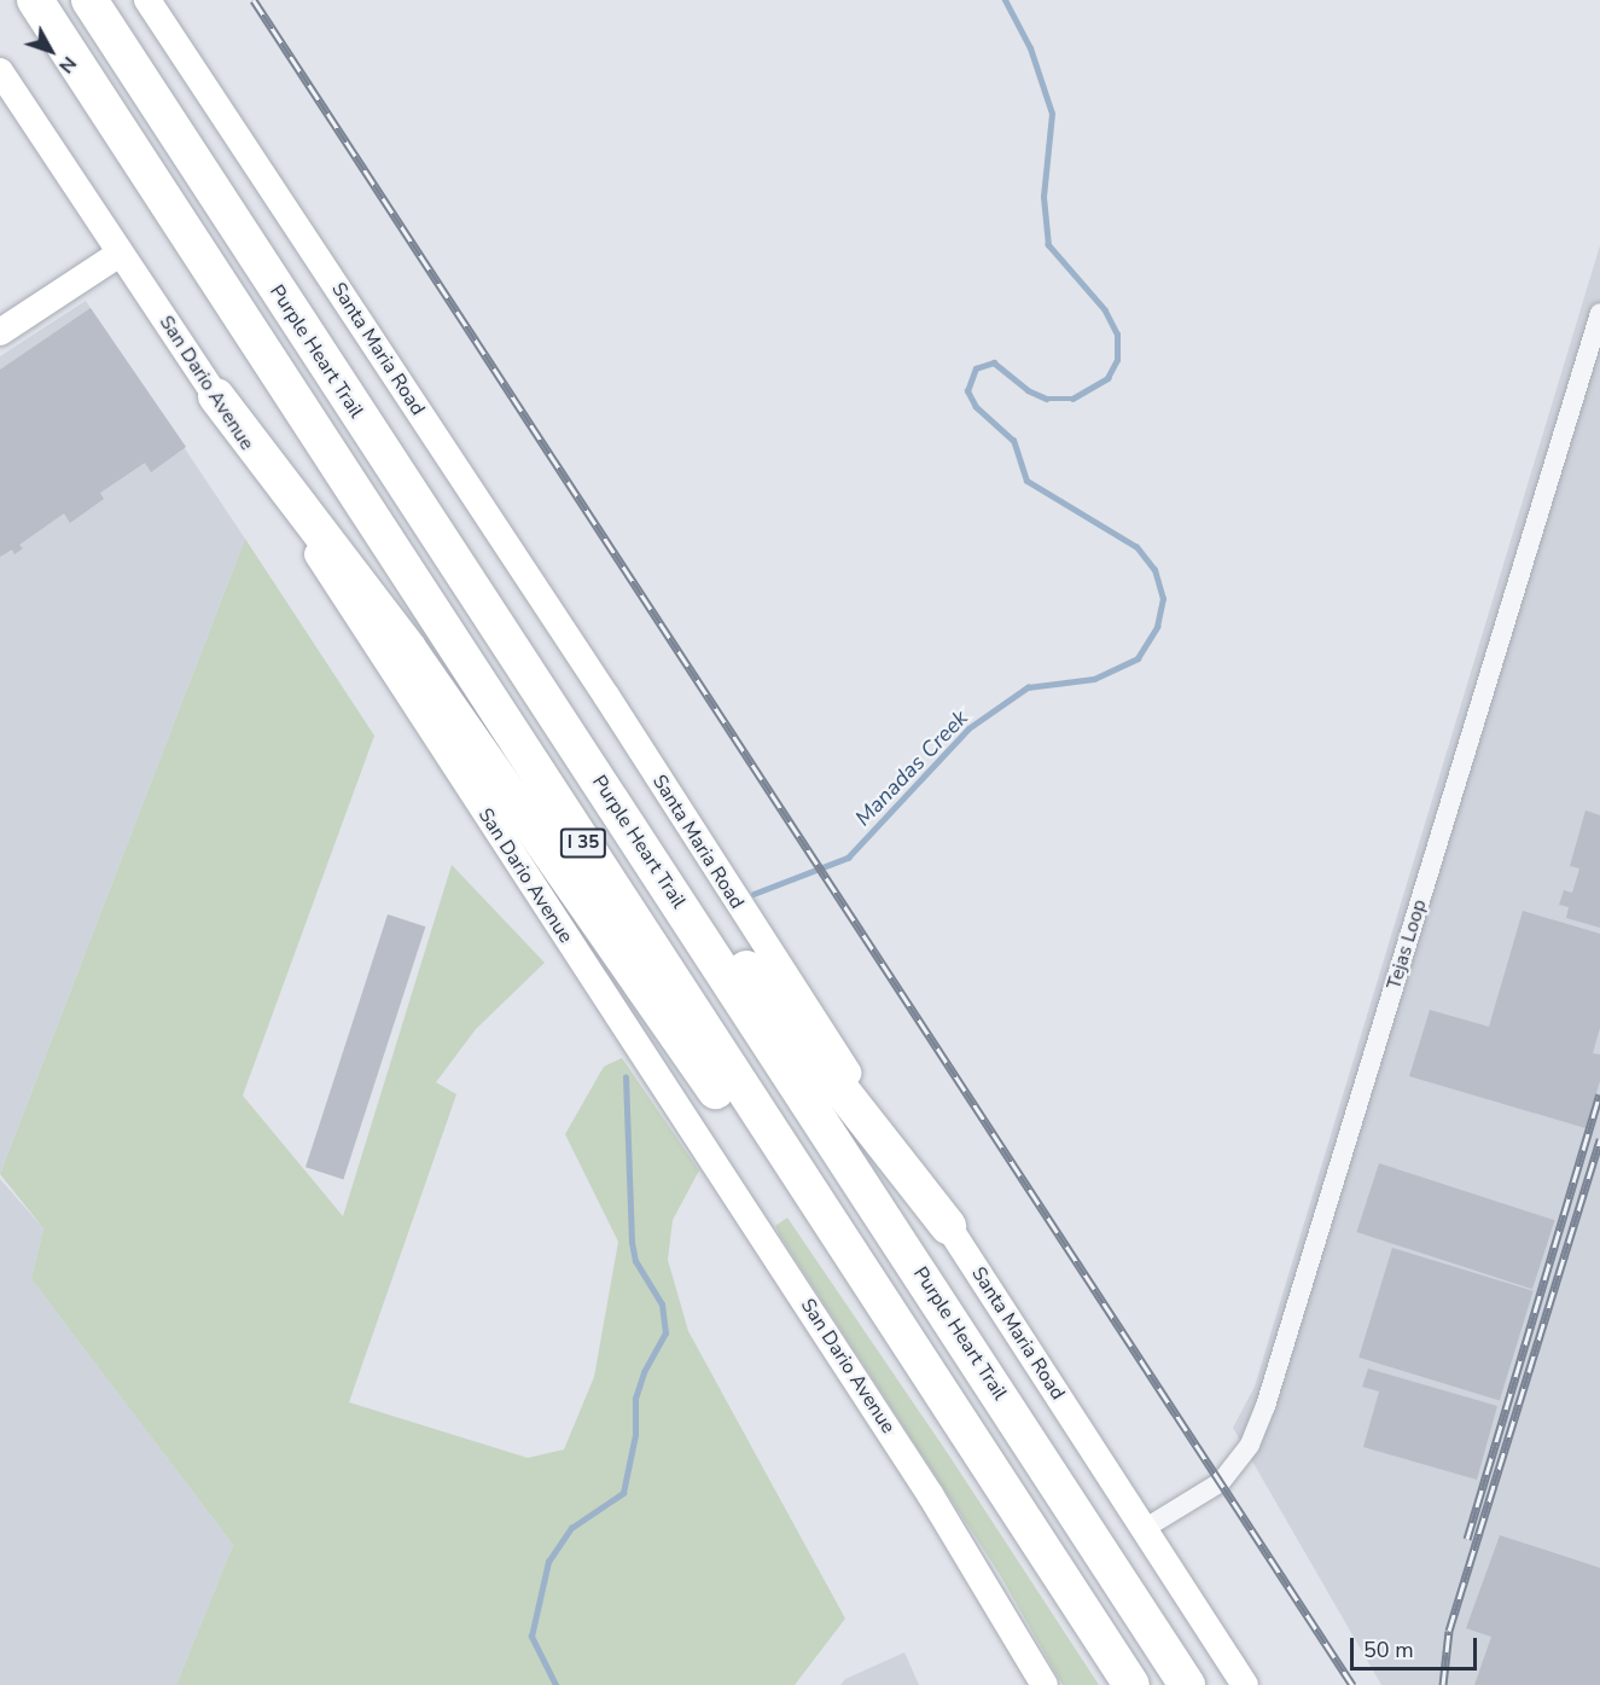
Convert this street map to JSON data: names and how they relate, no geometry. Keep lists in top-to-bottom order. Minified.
{"streets":{"highway":["Purple Heart Trail","I 35"],"main road":["Santa Maria Road","San Dario Avenue"],"street":["Tejas Loop"]},"crossings":[["Santa Maria Road","Tejas Loop"]],"water":["Manadas Creek"],"scale_bar":"50 m","north":"bottom right"}
